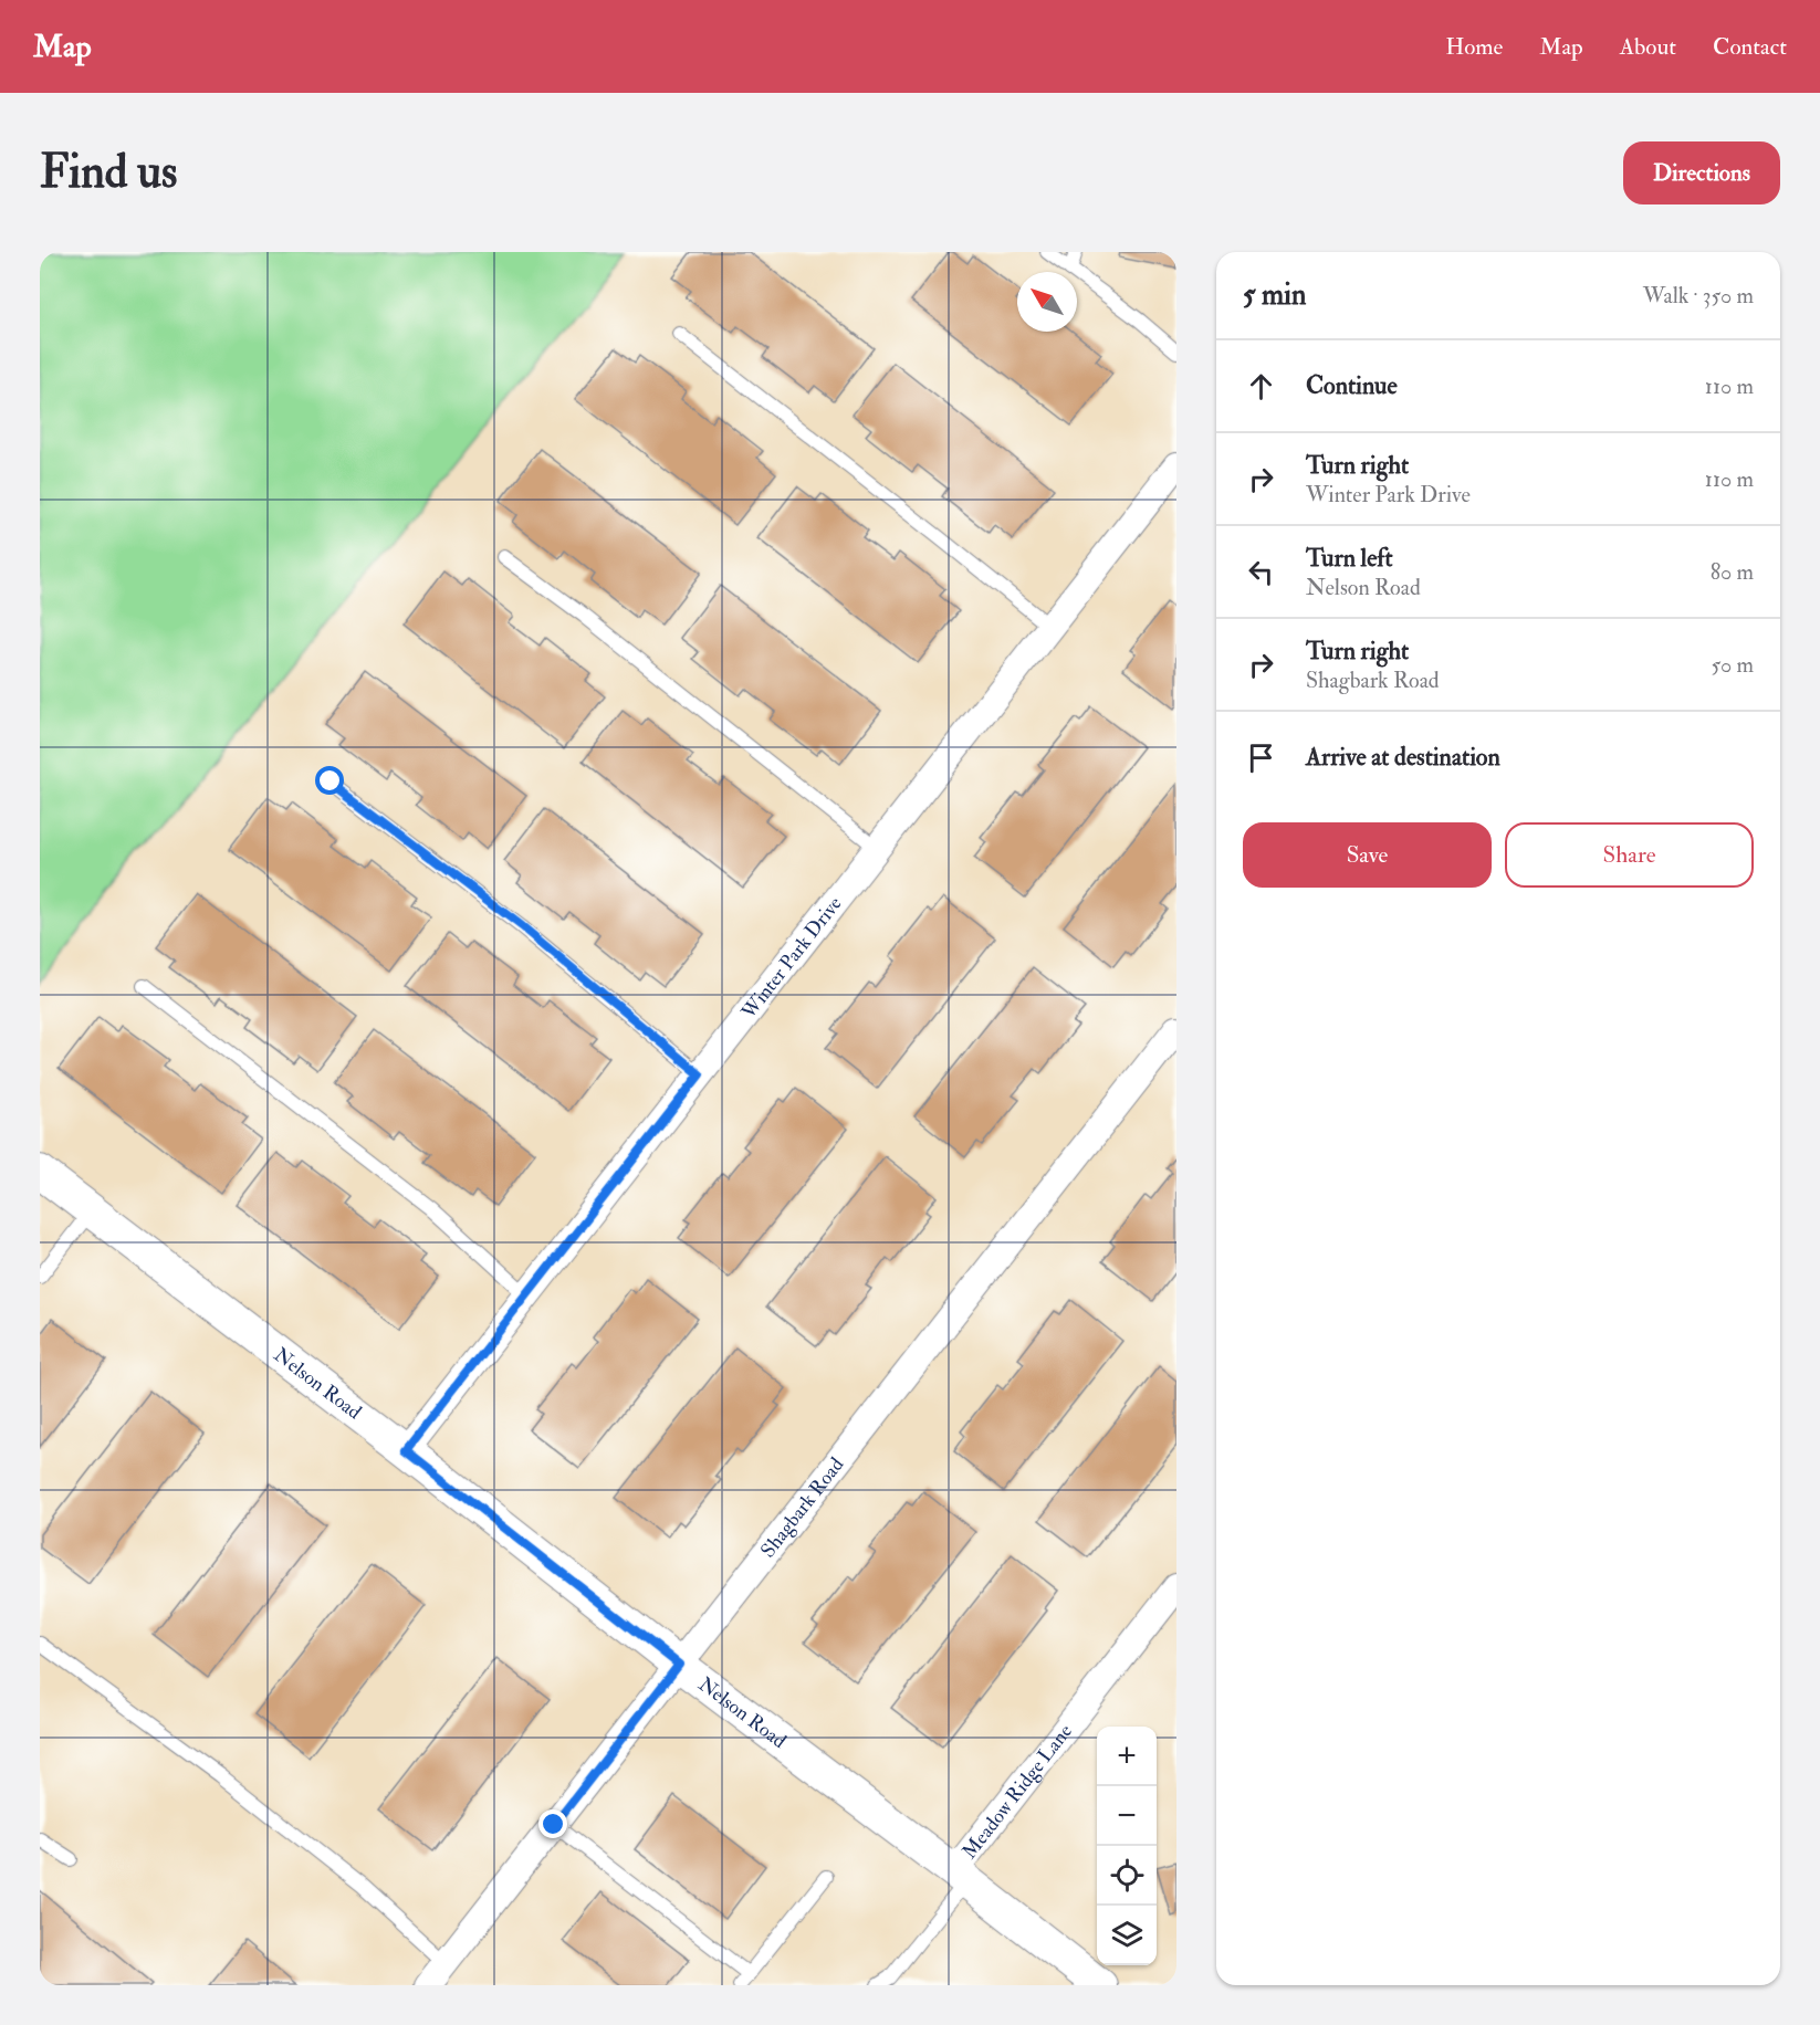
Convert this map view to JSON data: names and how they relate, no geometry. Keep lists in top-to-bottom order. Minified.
{"streets":{"street":["Winter Park Drive","Nelson Road","Shagbark Road","Meadow Ridge Lane"]},"crossings":[["Winter Park Drive","Nelson Road"],["Nelson Road","Shagbark Road"],["Nelson Road","Meadow Ridge Lane"]],"north":"top left","page":{"header":"Map","nav":["Home","Map","About","Contact"],"buttons":["Directions",["Save","Share"]],"title":"Find us","heading":["5 min","Walk · 350 m"],"list":[["Continue","110 m"],["Turn right","Winter Park Drive","110 m"],["Turn left","Nelson Road","80 m"],["Turn right","Shagbark Road","50 m"],"Arrive at destination"],"map_buttons":["+","−"]}}
